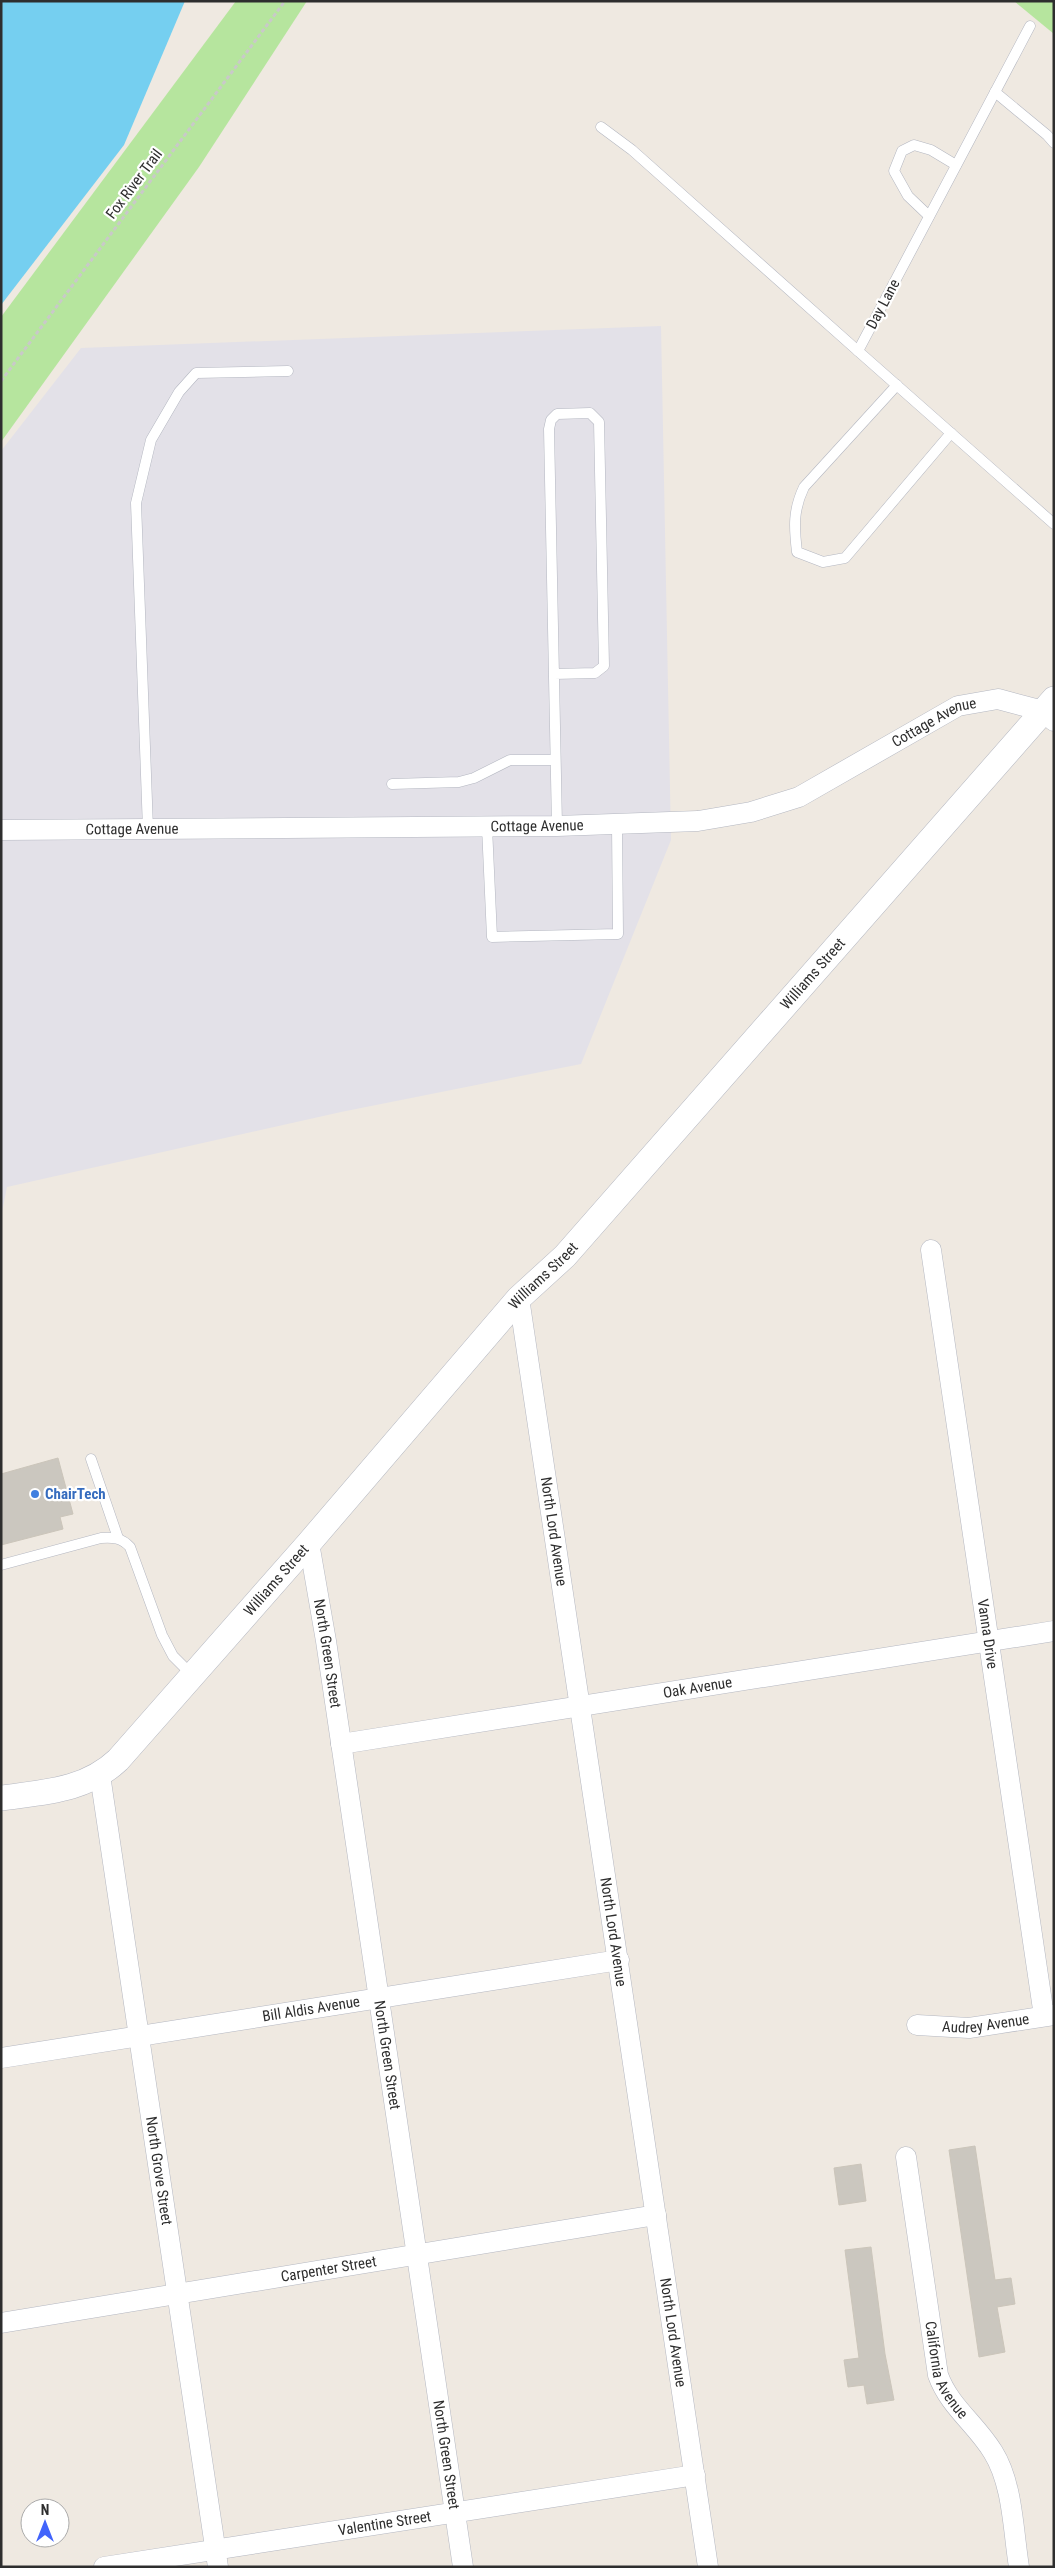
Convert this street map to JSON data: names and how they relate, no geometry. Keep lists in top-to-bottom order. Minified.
{"streets":{"street":["Cottage Avenue","Williams Street","North Lord Avenue","Vanna Drive","North Green Street","Oak Avenue","Bill Aldis Avenue","Audrey Avenue","North Grove Street","Carpenter Street","California Avenue","Valentine Street"],"lane":["Day Lane"],"path":["Fox River Trail"]},"crossings":[["Cottage Avenue","Williams Street"],["Williams Street","North Lord Avenue"],["Williams Street","North Green Street"],["Williams Street","North Grove Street"],["North Lord Avenue","Oak Avenue"],["North Lord Avenue","Bill Aldis Avenue"],["North Lord Avenue","Carpenter Street"],["North Lord Avenue","Valentine Street"],["Vanna Drive","Oak Avenue"],["Vanna Drive","Audrey Avenue"],["North Green Street","Oak Avenue"],["North Green Street","Bill Aldis Avenue"],["North Green Street","Carpenter Street"],["North Green Street","Valentine Street"],["Bill Aldis Avenue","North Grove Street"],["North Grove Street","Carpenter Street"],["North Grove Street","Valentine Street"]],"places":["ChairTech"],"north":"top"}
